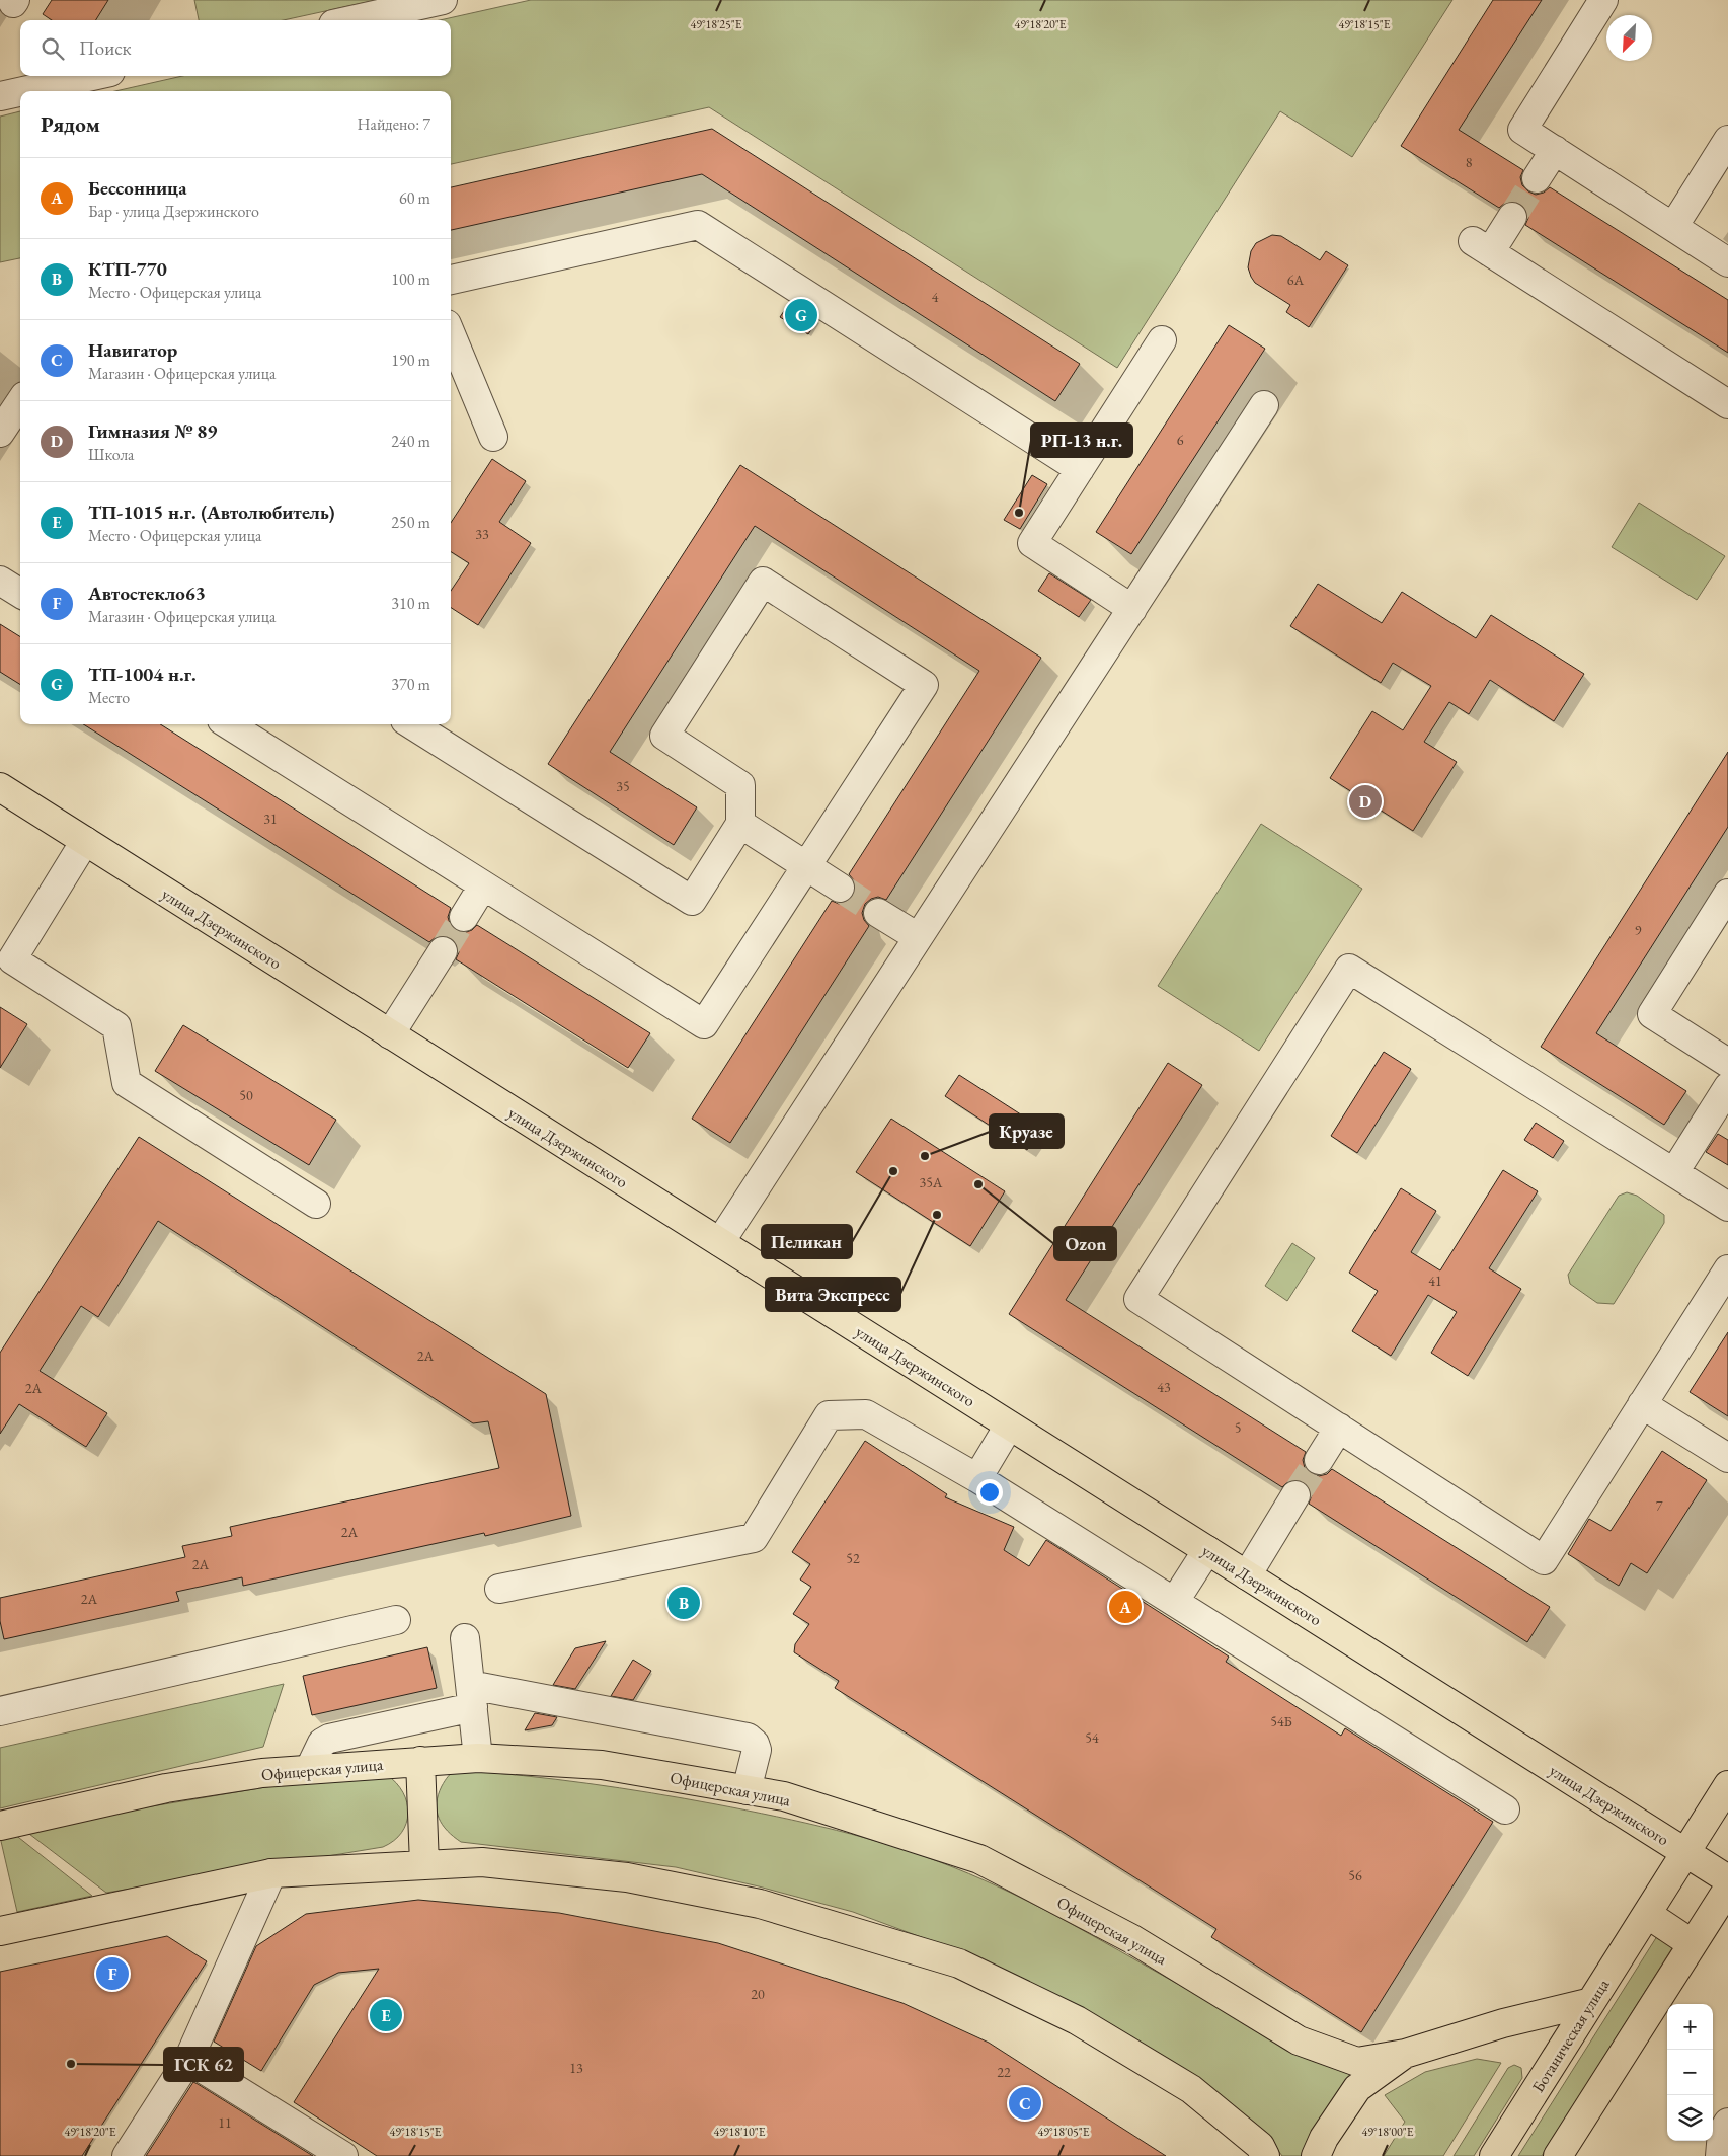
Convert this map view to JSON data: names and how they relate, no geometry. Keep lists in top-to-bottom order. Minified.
{"streets":{"main road":["улица Дзержинского","Офицерская улица","Ботаническая улица"]},"crossings":[["улица Дзержинского","Ботаническая улица"]],"places":["РП-13 н.г.","Круазе","Пеликан","Ozon","Вита Экспресс","ГСК 62"],"house_numbers":["8","6А","4","6","33","35","31","9","50","35А","41","2А","43","2А","5","7","2А","52","2А","2А","54Б","54","56","20","13","22","11"],"north":"bottom left","page":{"search":"Поиск","heading":["Рядом","Найдено: 7"],"list":[{"mark":"A","name":"Бессонница","note":"Бар · улица Дзержинского","value":"60 m"},{"mark":"B","name":"КТП-770","note":"Место · Офицерская улица","value":"100 m"},{"mark":"C","name":"Навигатор","note":"Магазин · Офицерская улица","value":"190 m"},{"mark":"D","name":"Гимназия № 89","note":"Школа","value":"240 m"},{"mark":"E","name":"ТП-1015 н.г. (Автолюбитель)","note":"Место · Офицерская улица","value":"250 m"},{"mark":"F","name":"Автостекло63","note":"Магазин · Офицерская улица","value":"310 m"},{"mark":"G","name":"ТП-1004 н.г.","note":"Место","value":"370 m"}],"pins":["G","D","B","A","F","E","C"],"map_buttons":["+","−"]},"coordinates":["49°18'25\"E","49°18'20\"E","49°18'15\"E","49°18'10\"E","49°18'05\"E","49°18'00\"E"]}
